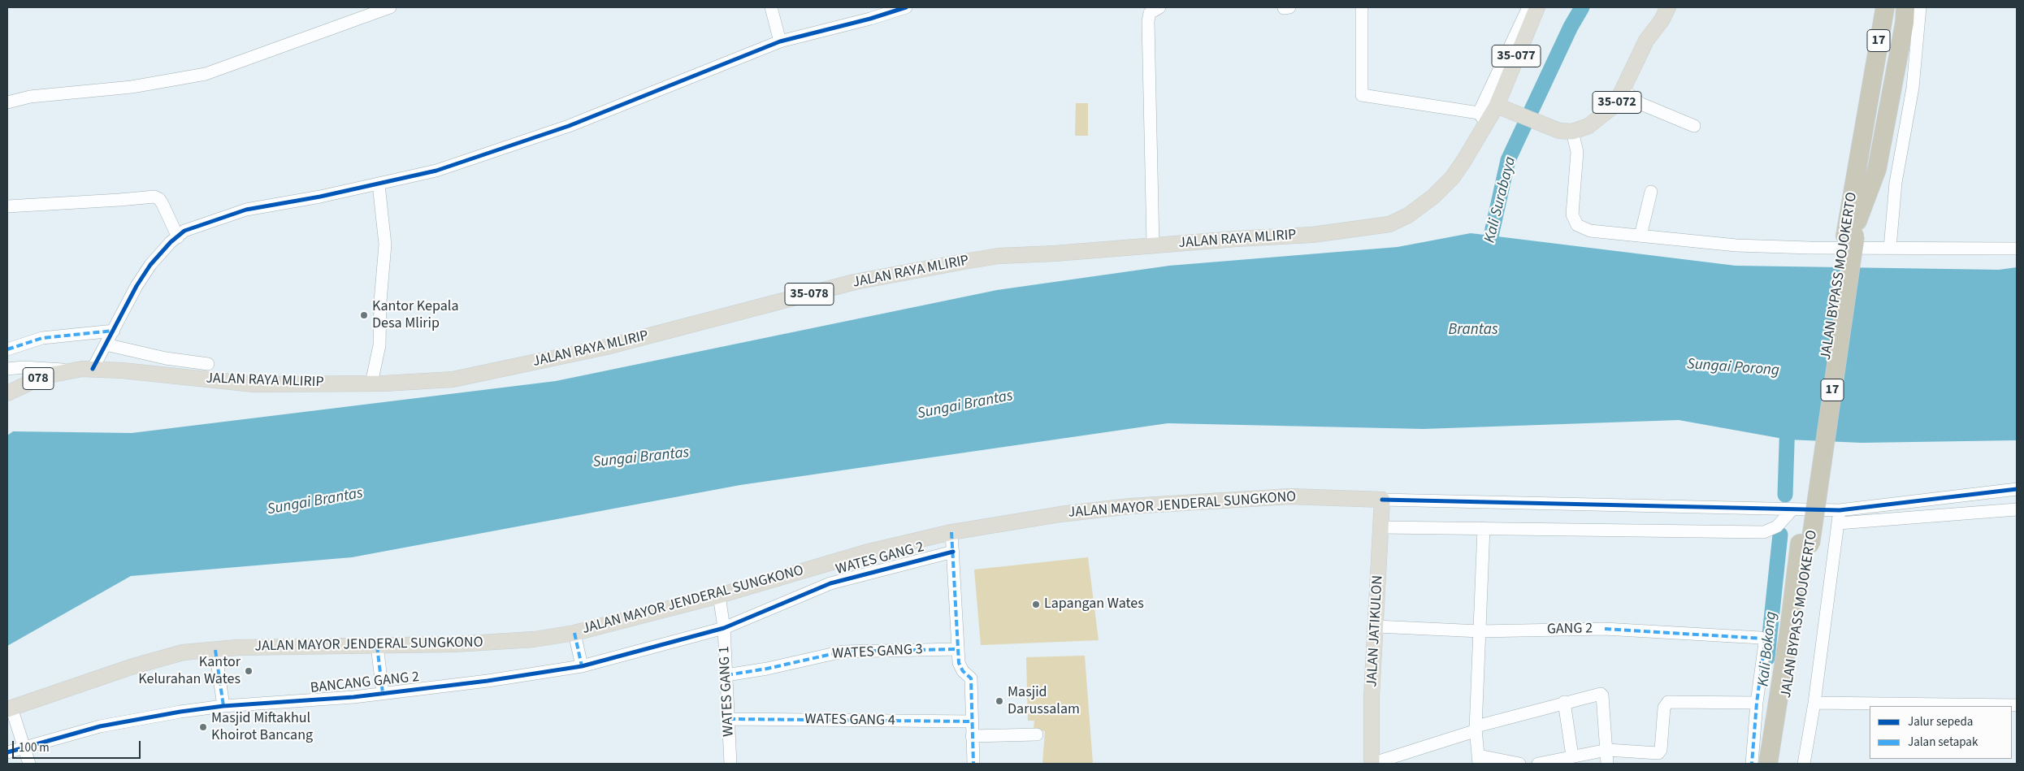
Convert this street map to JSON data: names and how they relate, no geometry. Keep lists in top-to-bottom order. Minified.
{"streets":{"highway":["17","JALAN BYPASS MOJOKERTO"],"main road":["35-077","35-072","JALAN RAYA MLIRIP","35-078","078","JALAN MAYOR JENDERAL SUNGKONO","JALAN JATIKULON"],"street":["WATES GANG 2","GANG 2","WATES GANG 3","BANCANG GANG 2","WATES GANG 1","WATES GANG 4"]},"crossings":[["35-077","JALAN RAYA MLIRIP"],["JALAN MAYOR JENDERAL SUNGKONO","JALAN JATIKULON"],["JALAN MAYOR JENDERAL SUNGKONO","WATES GANG 1"],["WATES GANG 2","BANCANG GANG 2"],["WATES GANG 2","WATES GANG 1"],["GANG 2","JALAN JATIKULON"],["WATES GANG 3","WATES GANG 1"],["BANCANG GANG 2","WATES GANG 1"],["WATES GANG 1","WATES GANG 4"]],"water":["Kali Surabaya","Brantas","Sungai Porong","Sungai Brantas","Kali Bokong"],"places":["Kantor Kepala Desa Mlirip","Lapangan Wates","Kantor Kelurahan Wates","Masjid Darussalam","Masjid Miftakhul Khoirot Bancang"],"legend":["Jalur sepeda","Jalan setapak"],"scale_bar":"100 m"}
